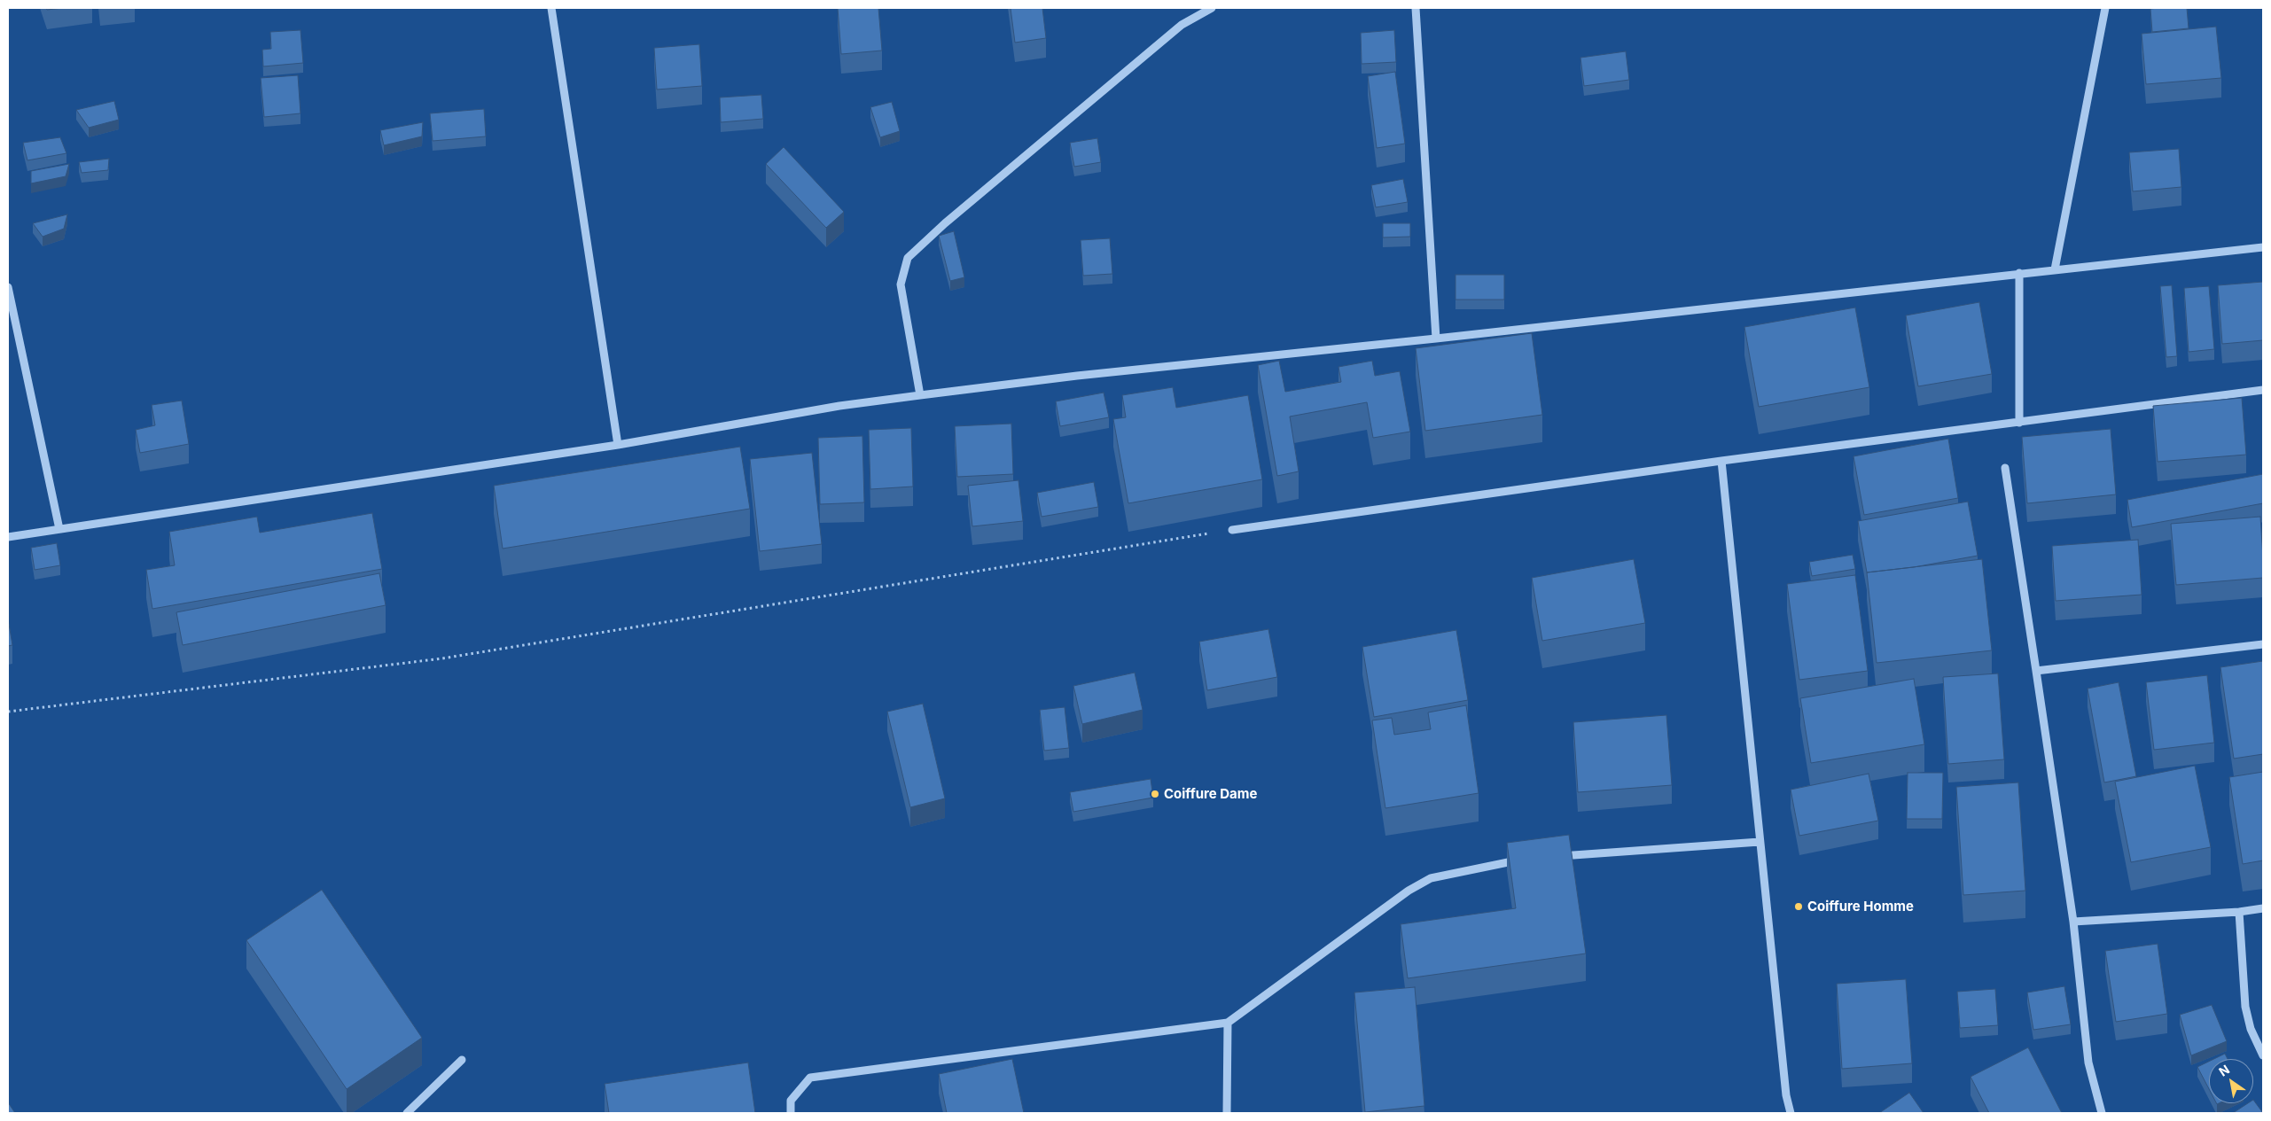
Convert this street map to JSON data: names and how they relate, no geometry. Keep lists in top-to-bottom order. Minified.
{"places":["Coiffure Dame","Coiffure Homme"],"north":"top left"}
